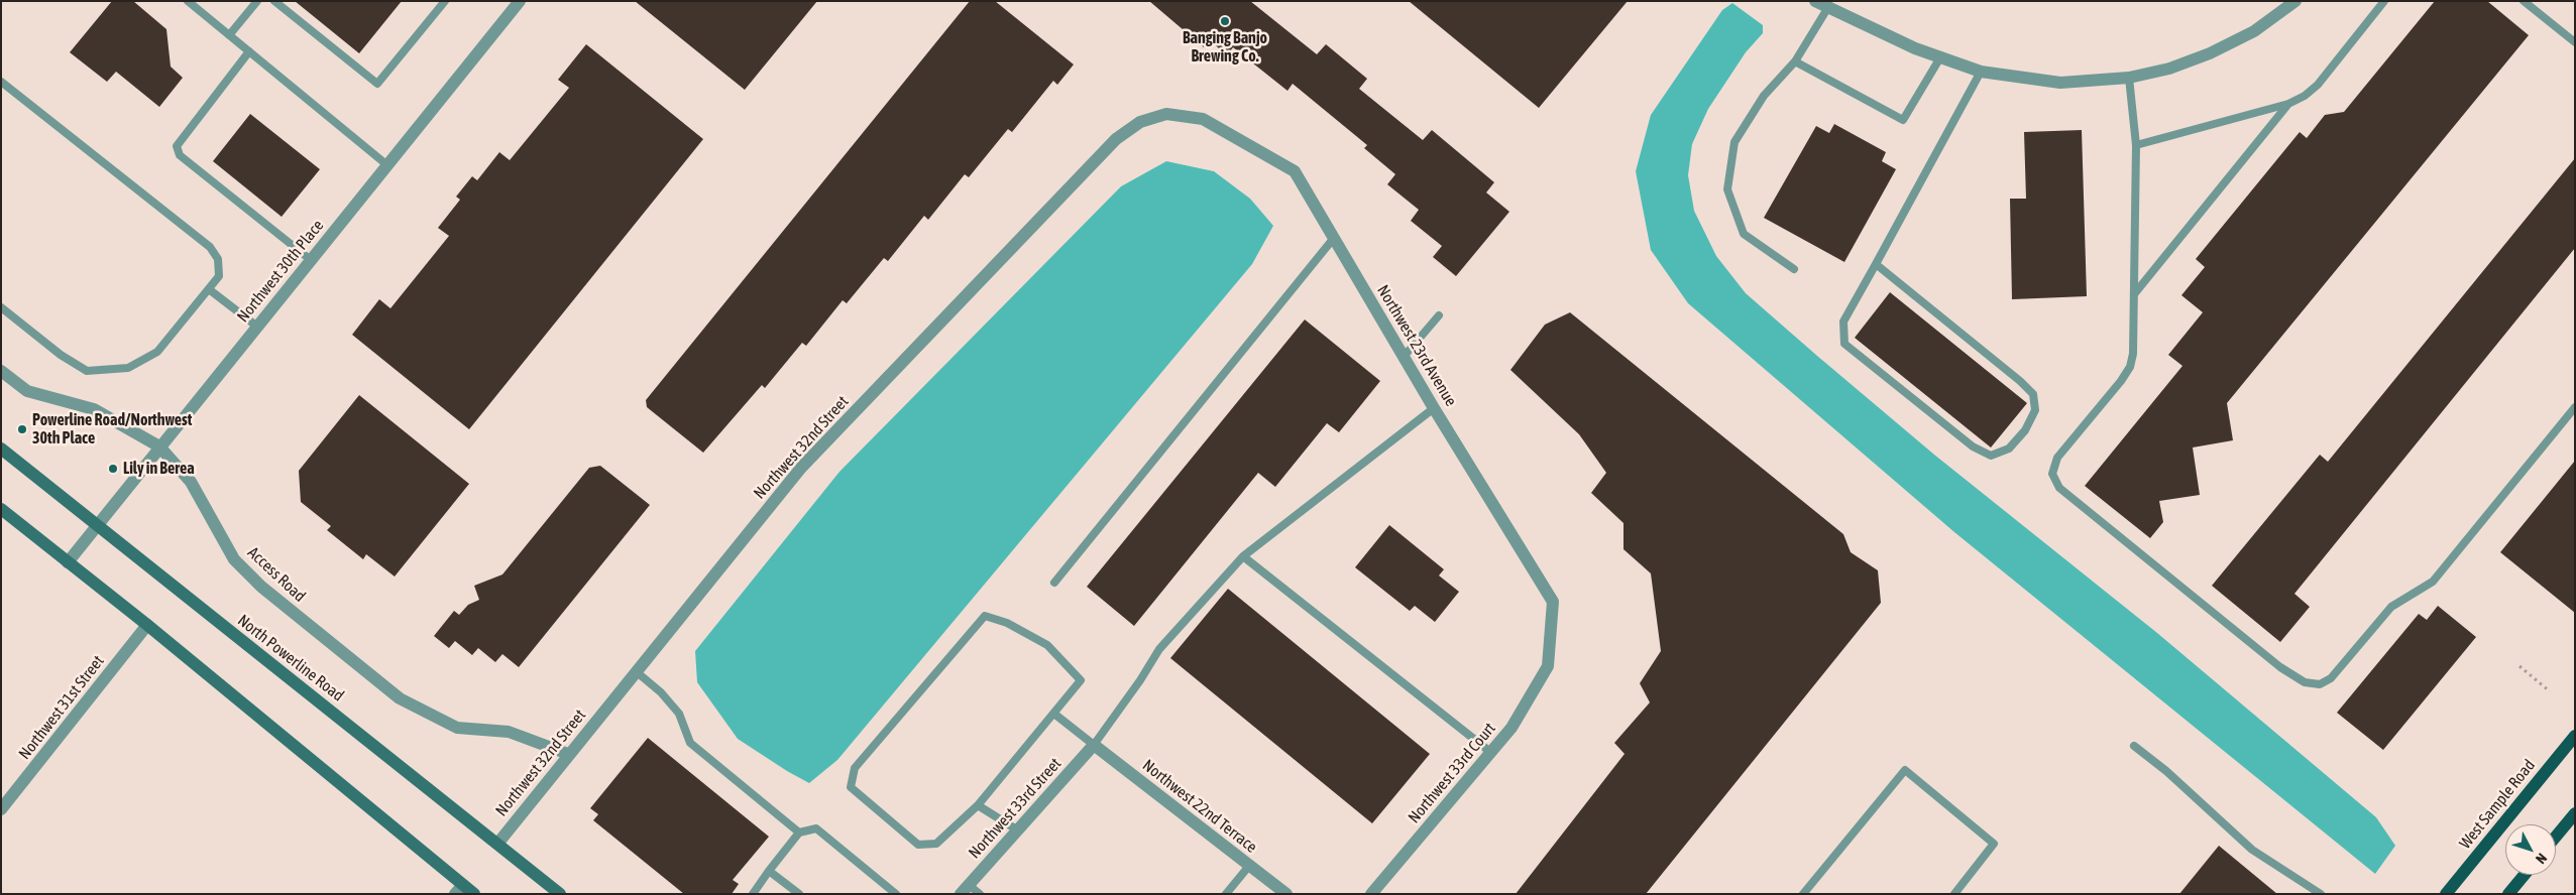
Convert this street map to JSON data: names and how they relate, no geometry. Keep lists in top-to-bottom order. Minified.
{"streets":{"main road":["North Powerline Road","West Sample Road"],"street":["Northwest 30th Place","Northwest 23rd Avenue","Northwest 32nd Street","Access Road","Northwest 31st Street","Northwest 33rd Court","Northwest 22nd Terrace","Northwest 33rd Street"]},"crossings":[["Northwest 30th Place","Access Road"],["Northwest 30th Place","North Powerline Road"],["Northwest 23rd Avenue","Northwest 32nd Street"],["Northwest 23rd Avenue","Northwest 33rd Court"],["Northwest 32nd Street","Access Road"],["Northwest 32nd Street","North Powerline Road"],["Northwest 22nd Terrace","Northwest 33rd Street"]],"places":["Banging Banjo Brewing Co.","Powerline Road/Northwest 30th Place","Lily in Berea"],"north":"bottom right"}
